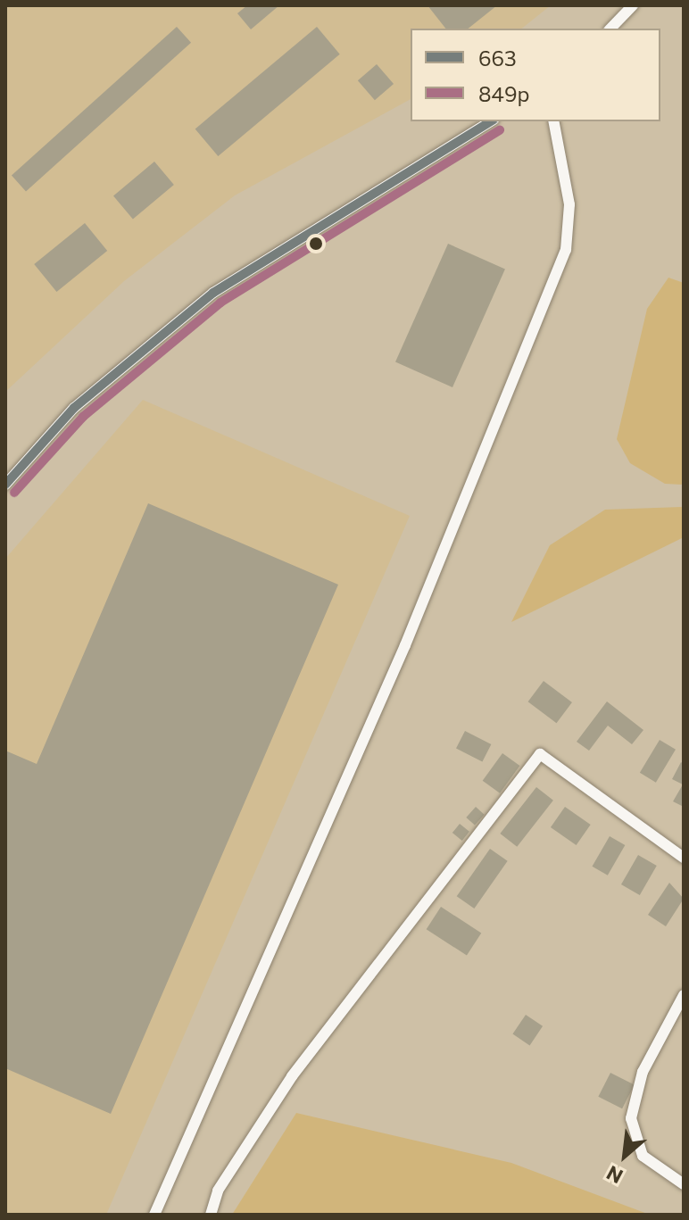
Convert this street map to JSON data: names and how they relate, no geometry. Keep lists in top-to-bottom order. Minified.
{"lines":["transit line 663","transit line 849р"],"legend":["663","849р"],"north":"bottom left"}
